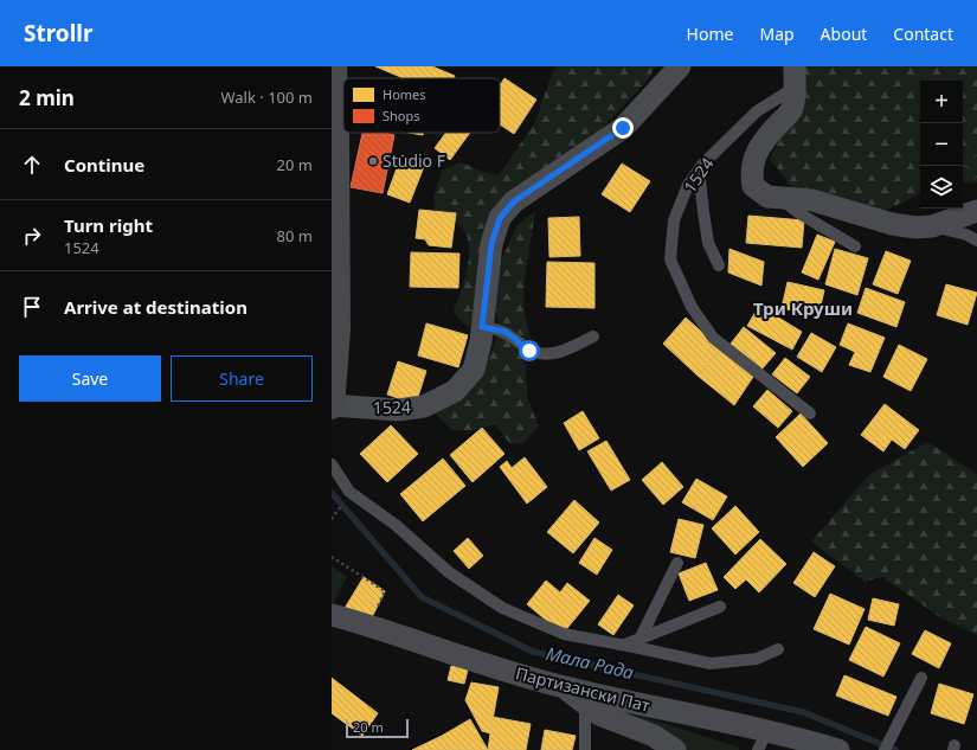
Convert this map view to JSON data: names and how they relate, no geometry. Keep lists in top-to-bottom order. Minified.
{"streets":{"street":["1524","Партизански Пат"]},"districts":["Три Круши"],"water":["Мала Рада"],"places":["Studio F"],"legend":["Homes","Shops"],"scale_bar":"20 m","page":{"header":"Strollr","nav":["Home","Map","About","Contact"],"heading":["2 min","Walk · 100 m"],"map_buttons":["+","−"],"list":[["Continue","20 m"],["Turn right","1524","80 m"],"Arrive at destination"],"buttons":["Save","Share"],"scale":"20 m"}}
